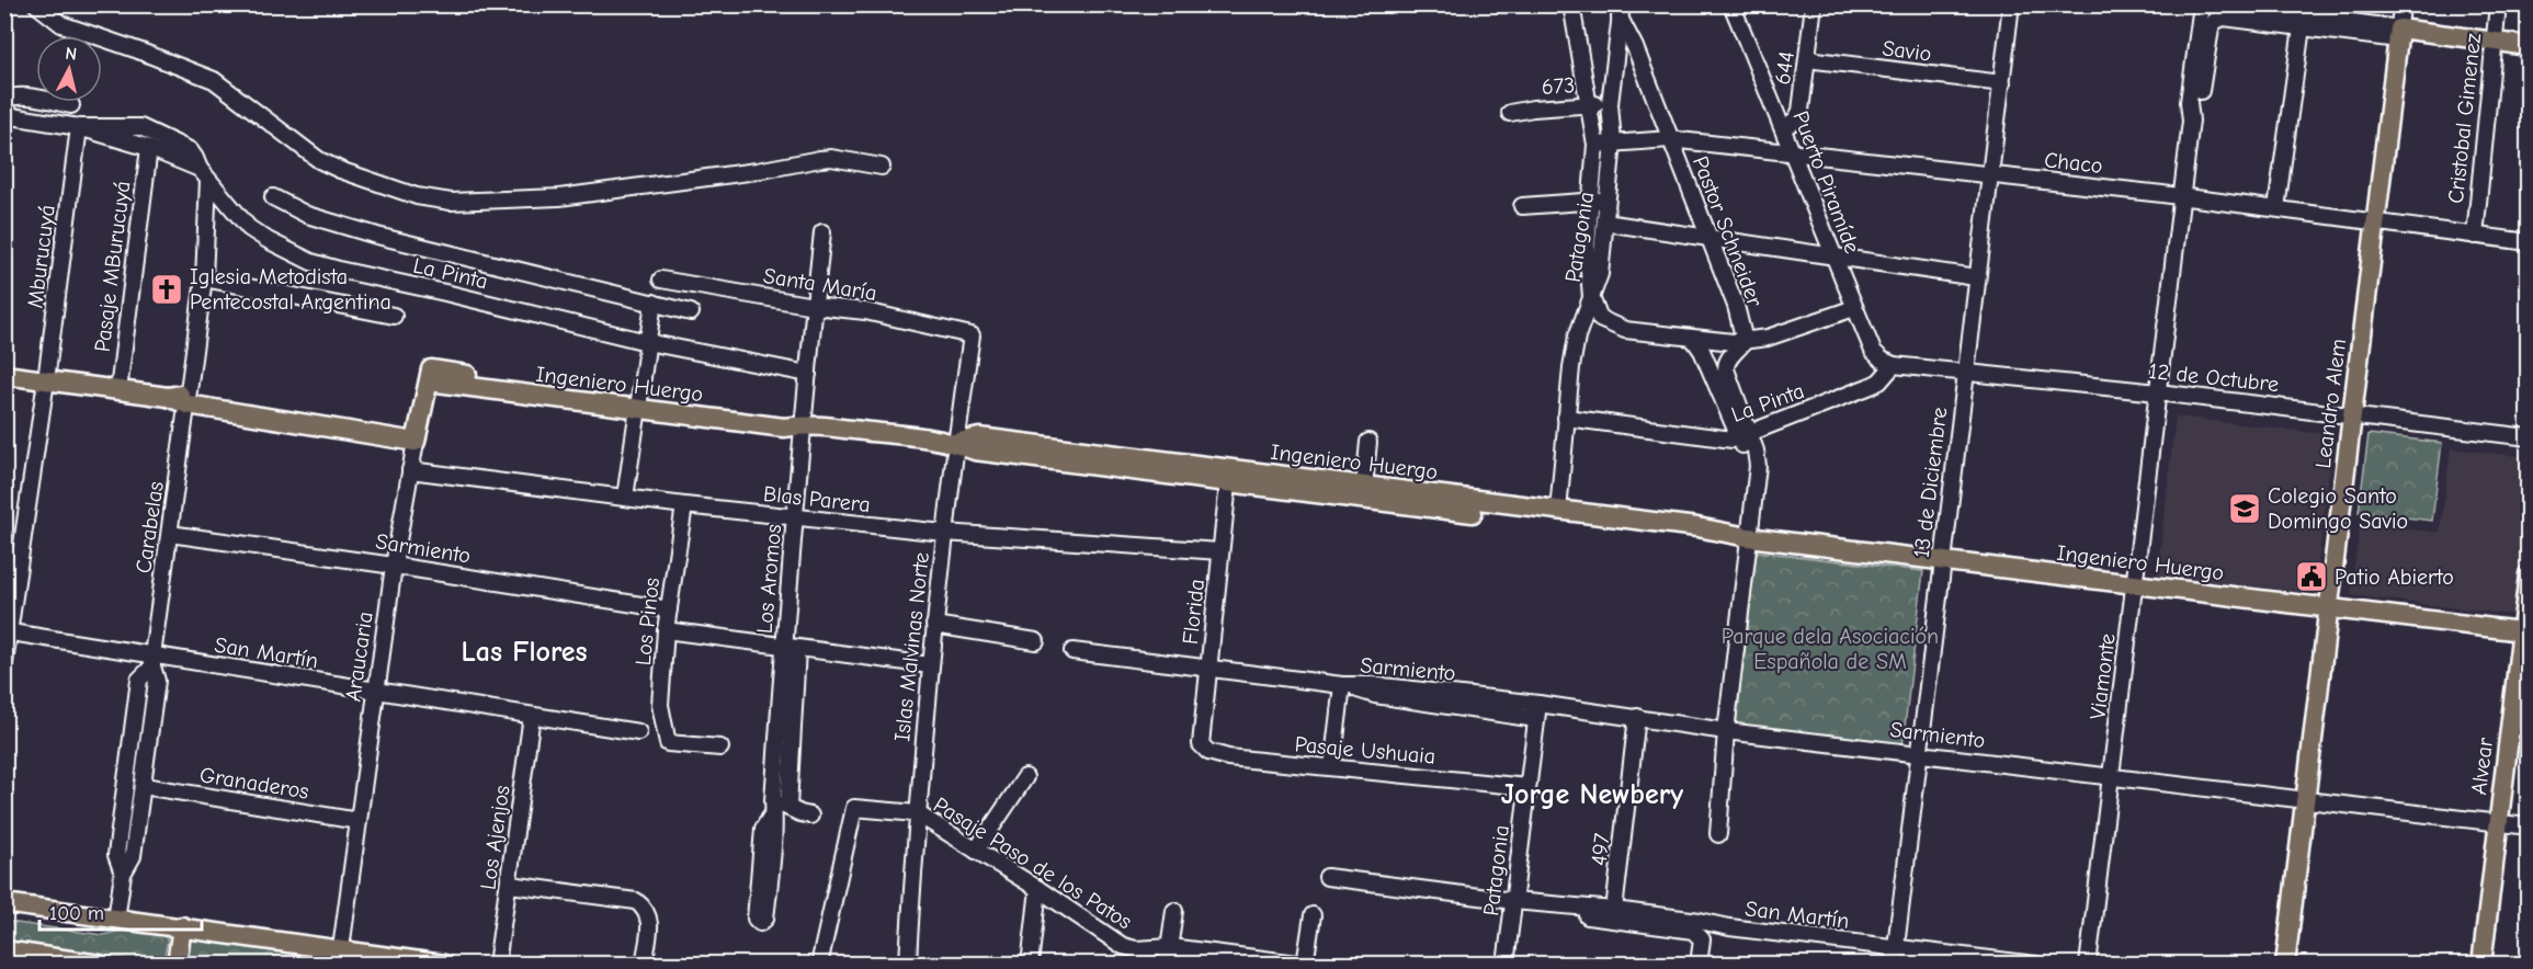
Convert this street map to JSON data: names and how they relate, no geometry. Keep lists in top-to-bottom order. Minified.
{"streets":{"main road":["Ingeniero Huergo","Leandro Alem","Araucaria","Alvear"],"street":["Savio","644","673","Cristobal Gimenez","Chaco","Puerto Piramíde","Pastor Schneider","Patagonia","Mburucuyá","Pasaje MBurucuyá","La Pinta","Santa María","12 de Octubre","13 de Diciembre","Blas Parera","Carabelas","Sarmiento","Los Aromos","Florida","Los Pinos","Islas Malvinas Norte","San Martín","Viamonte","Pasaje Ushuaia","Granaderos","Los Ajenjos","497","Pasaje Paso de los Patos"]},"crossings":[["Savio","644"],["Savio","13 de Diciembre"],["644","Puerto Piramíde"],["673","Patagonia"],["Cristobal Gimenez","Chaco"],["Chaco","Puerto Piramíde"],["Chaco","Pastor Schneider"],["Chaco","Patagonia"],["Chaco","Leandro Alem"],["Chaco","13 de Diciembre"],["Chaco","Viamonte"],["Puerto Piramíde","La Pinta"],["Puerto Piramíde","12 de Octubre"],["Pastor Schneider","Patagonia"],["Pastor Schneider","La Pinta"],["Pastor Schneider","Ingeniero Huergo"],["Pastor Schneider","Sarmiento"],["Patagonia","La Pinta"],["Patagonia","Ingeniero Huergo"],["Patagonia","Sarmiento"],["Patagonia","San Martín"],["Patagonia","Pasaje Ushuaia"],["Mburucuyá","La Pinta"],["Mburucuyá","San Martín"],["Pasaje MBurucuyá","La Pinta"],["La Pinta","12 de Octubre"],["La Pinta","Carabelas"],["La Pinta","Los Aromos"],["Santa María","Los Aromos"],["Santa María","Islas Malvinas Norte"],["12 de Octubre","Leandro Alem"],["12 de Octubre","13 de Diciembre"],["12 de Octubre","Viamonte"],["Ingeniero Huergo","Leandro Alem"],["Ingeniero Huergo","13 de Diciembre"],["Ingeniero Huergo","Los Aromos"],["Ingeniero Huergo","Florida"],["Ingeniero Huergo","Islas Malvinas Norte"],["Ingeniero Huergo","Araucaria"],["Ingeniero Huergo","Viamonte"],["Ingeniero Huergo","Alvear"],["Leandro Alem","Sarmiento"],["13 de Diciembre","Sarmiento"],["13 de Diciembre","San Martín"],["Blas Parera","Los Aromos"],["Blas Parera","Florida"],["Blas Parera","Los Pinos"],["Blas Parera","Islas Malvinas Norte"],["Blas Parera","Araucaria"],["Carabelas","Sarmiento"],["Carabelas","San Martín"],["Carabelas","Granaderos"],["Sarmiento","Florida"],["Sarmiento","Los Pinos"],["Sarmiento","Araucaria"],["Sarmiento","Viamonte"],["Sarmiento","Alvear"],["Sarmiento","497"],["Florida","Pasaje Ushuaia"],["Islas Malvinas Norte","Pasaje Paso de los Patos"],["San Martín","Araucaria"],["San Martín","Los Ajenjos"],["San Martín","497"],["Araucaria","Granaderos"]],"districts":["Las Flores","Jorge Newbery"],"parks":["Parque dela Asociación Española de SM"],"places":{"church":["Iglesia Metodista Pentecostal Argentina"],"school or university":["Colegio Santo Domingo Savio"],"public building":["Patio Abierto"]},"scale_bar":"100 m","north":"top"}
